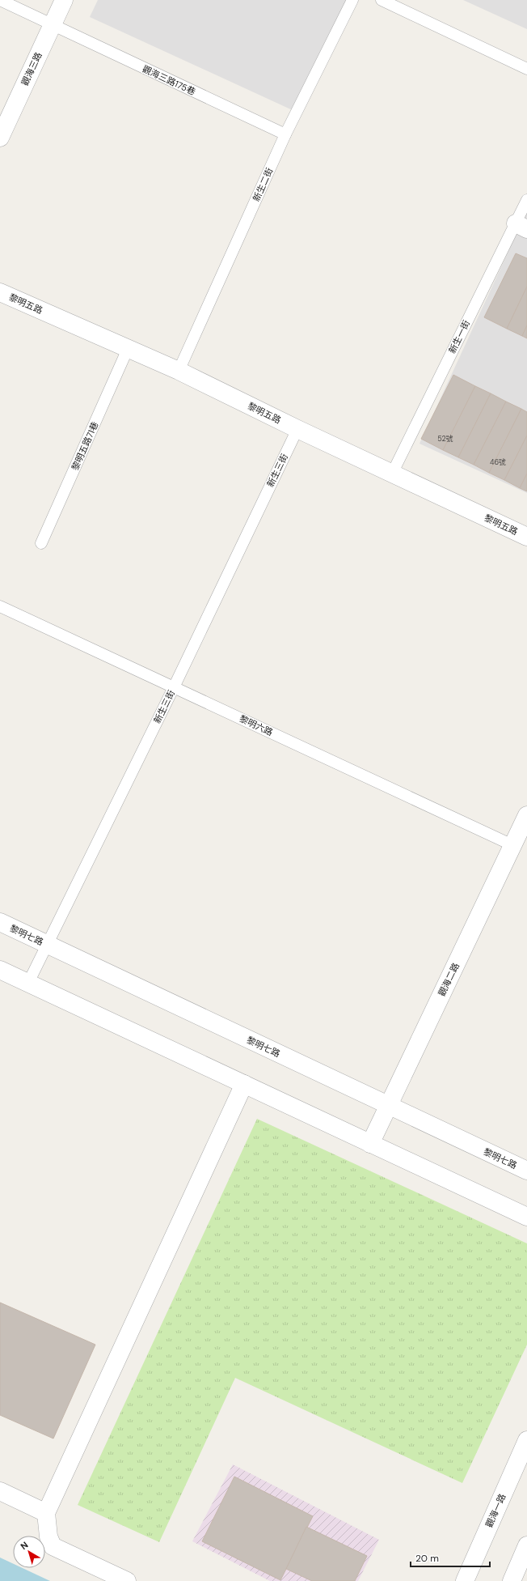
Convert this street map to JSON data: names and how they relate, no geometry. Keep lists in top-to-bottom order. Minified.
{"streets":{"street":["觀海三路","黎明五路","黎明七路","觀海二路","觀海一路"],"lane":["觀海三路175巷","新生二街","新生一街","黎明五路71巷","新生三街","黎明六路"]},"crossings":[["觀海三路","觀海三路175巷"],["觀海三路175巷","新生二街"],["新生二街","黎明五路"],["黎明五路","新生一街"],["黎明五路","黎明五路71巷"],["黎明五路","新生三街"],["新生三街","黎明六路"],["新生三街","黎明七路"],["黎明六路","觀海二路"],["黎明七路","觀海二路"]],"house_numbers":["52號","46號"],"scale_bar":"20 m","north":"top left"}
